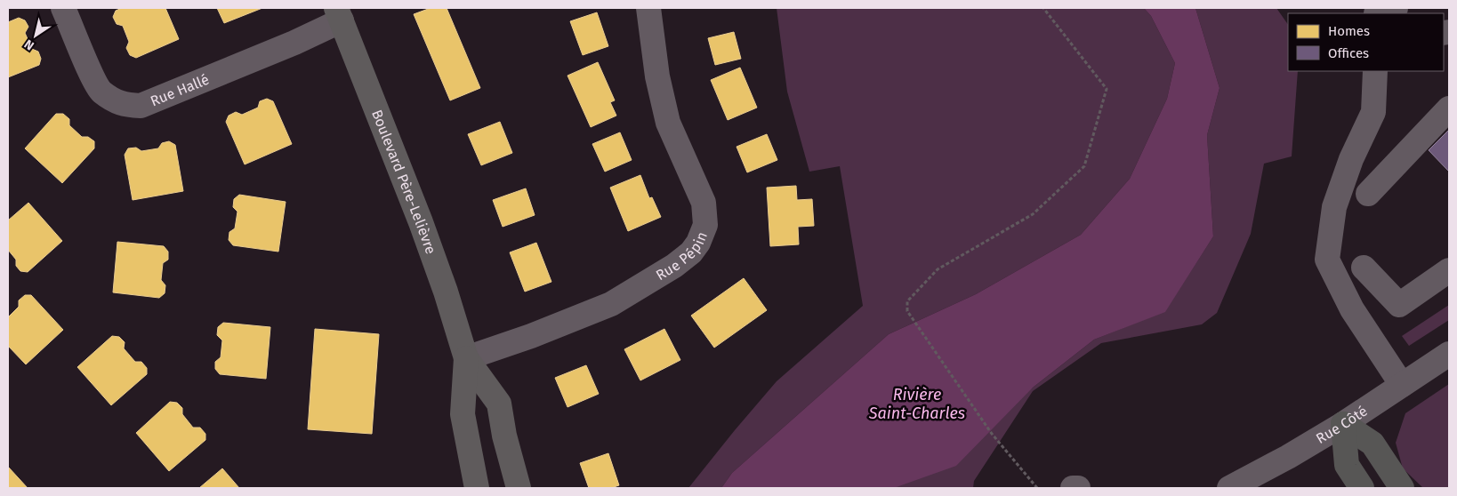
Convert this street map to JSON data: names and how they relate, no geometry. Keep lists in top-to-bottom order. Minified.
{"streets":{"main road":["Boulevard Père-Lelièvre"],"street":["Rue Hallé","Rue Pépin","Rue Côté"]},"crossings":[["Rue Hallé","Boulevard Père-Lelièvre"],["Boulevard Père-Lelièvre","Rue Pépin"]],"water":["Rivière Saint-Charles"],"legend":["Homes","Offices"],"north":"bottom left"}
